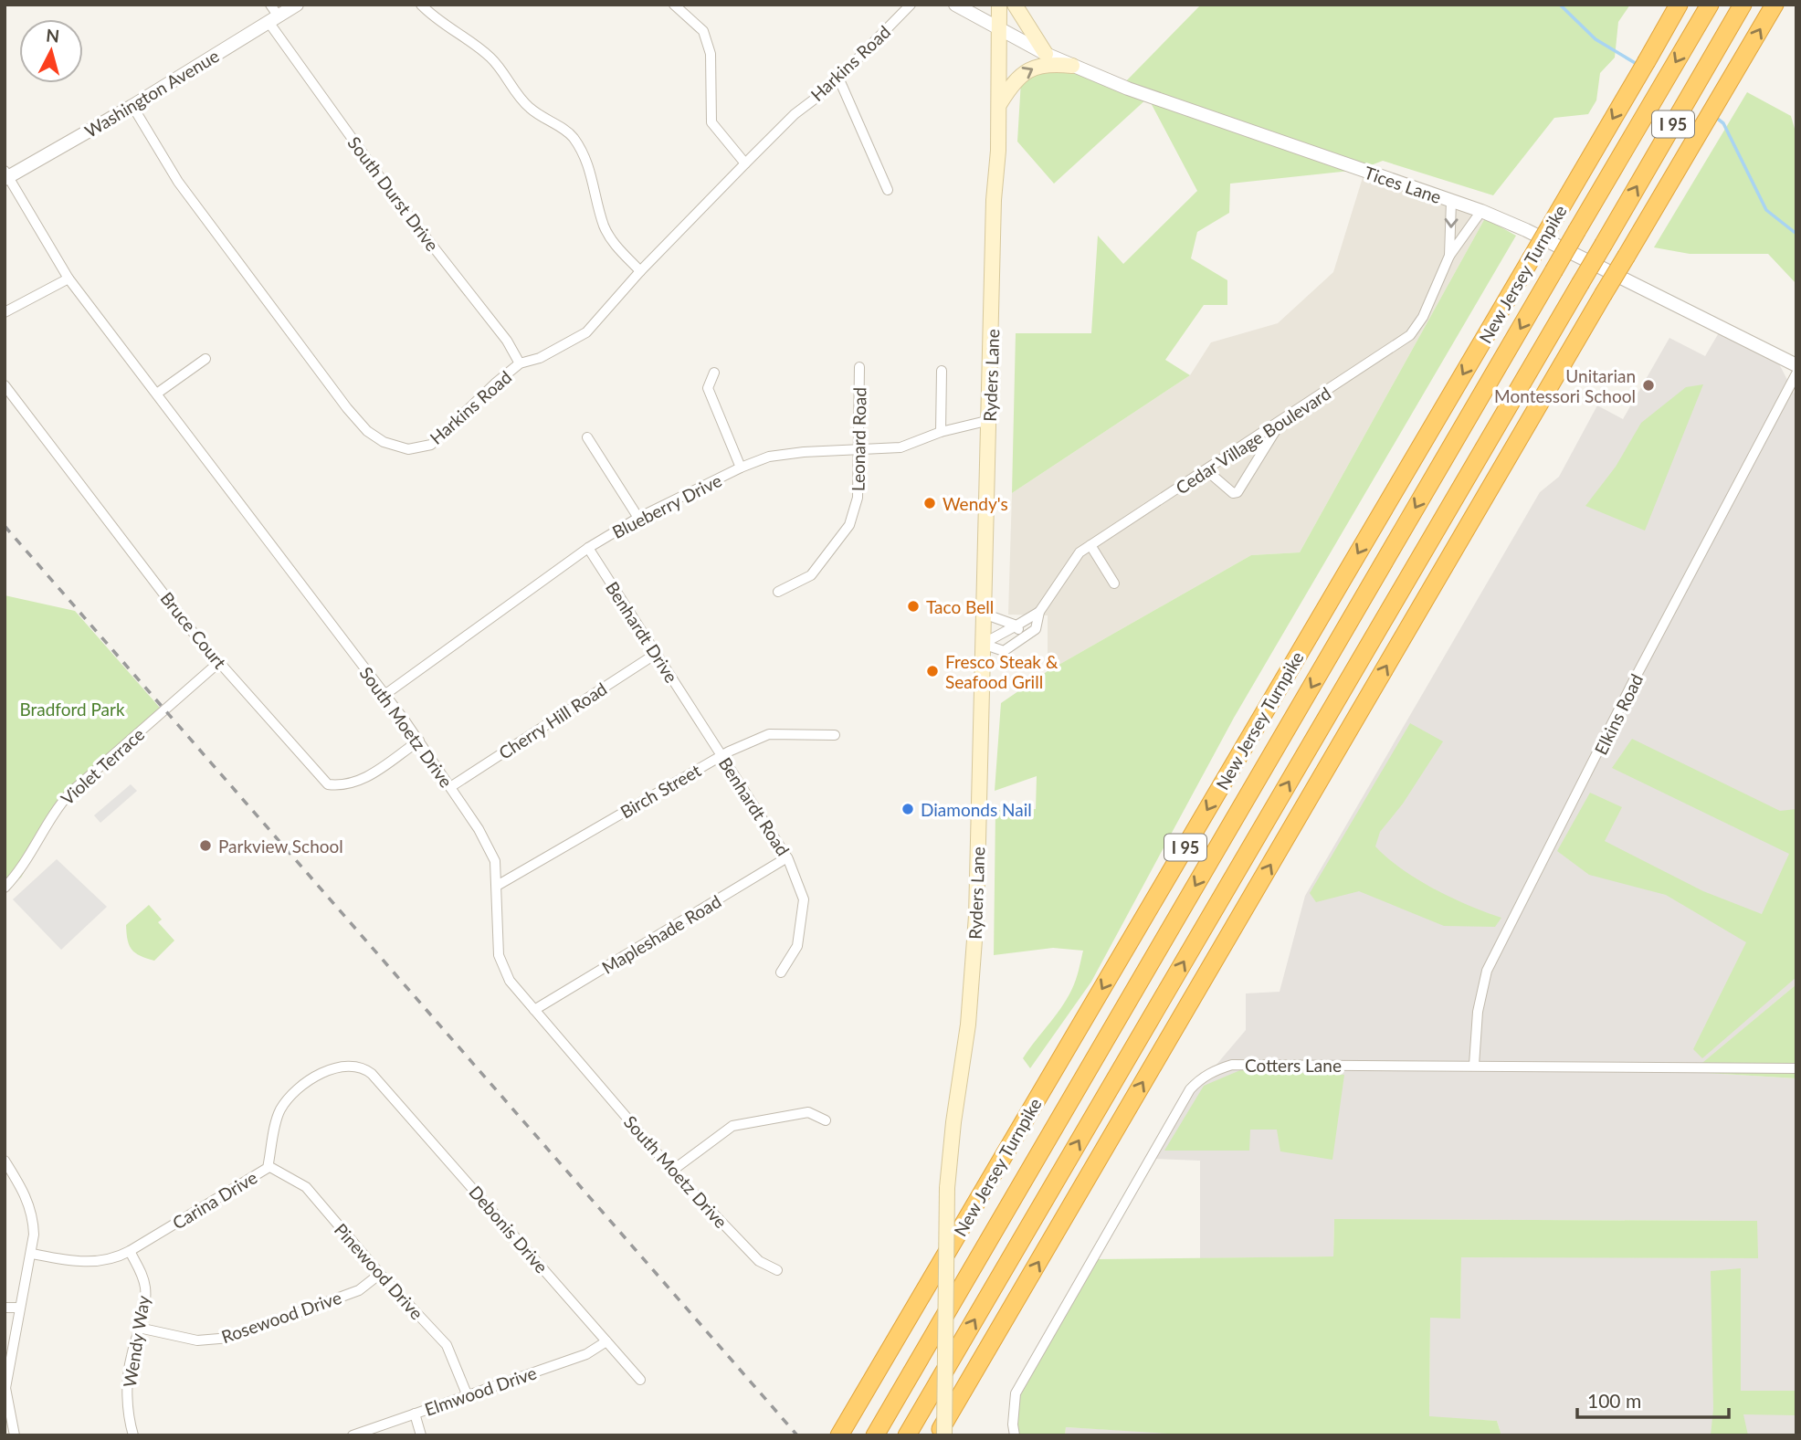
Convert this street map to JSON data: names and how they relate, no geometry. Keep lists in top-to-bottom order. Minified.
{"streets":{"highway":["I 95","New Jersey Turnpike"],"main road":["Ryders Lane"],"street":["Harkins Road","Washington Avenue","Tices Lane","South Durst Drive","Leonard Road","Cedar Village Boulevard","Blueberry Drive","Bruce Court","Benhardt Drive","Elkins Road","Cherry Hill Road","South Moetz Drive","Violet Terrace","Birch Street","Benhardt Road","Mapleshade Road","Cotters Lane","Carina Drive","Debonis Drive","Pinewood Drive","Rosewood Drive","Wendy Way","Elmwood Drive"]},"crossings":[["Harkins Road","Washington Avenue"],["Harkins Road","South Durst Drive"],["Washington Avenue","South Durst Drive"],["Washington Avenue","South Moetz Drive"],["Tices Lane","Ryders Lane"],["Tices Lane","Cedar Village Boulevard"],["Ryders Lane","Cedar Village Boulevard"],["Ryders Lane","Blueberry Drive"],["Leonard Road","Blueberry Drive"],["Blueberry Drive","Benhardt Drive"],["Blueberry Drive","South Moetz Drive"],["Bruce Court","South Moetz Drive"],["Bruce Court","Violet Terrace"],["Benhardt Drive","Cherry Hill Road"],["Benhardt Drive","Benhardt Road"],["Elkins Road","Cotters Lane"],["Cherry Hill Road","South Moetz Drive"],["South Moetz Drive","Birch Street"],["South Moetz Drive","Mapleshade Road"],["Birch Street","Benhardt Road"],["Benhardt Road","Mapleshade Road"],["Carina Drive","Debonis Drive"],["Carina Drive","Pinewood Drive"],["Carina Drive","Wendy Way"],["Debonis Drive","Elmwood Drive"],["Pinewood Drive","Rosewood Drive"],["Pinewood Drive","Elmwood Drive"],["Rosewood Drive","Wendy Way"]],"parks":["Bradford Park"],"places":["Unitarian Montessori School","Wendy's","Taco Bell","Fresco Steak & Seafood Grill","Diamonds Nail","Parkview School"],"scale_bar":"100 m","north":"top"}
